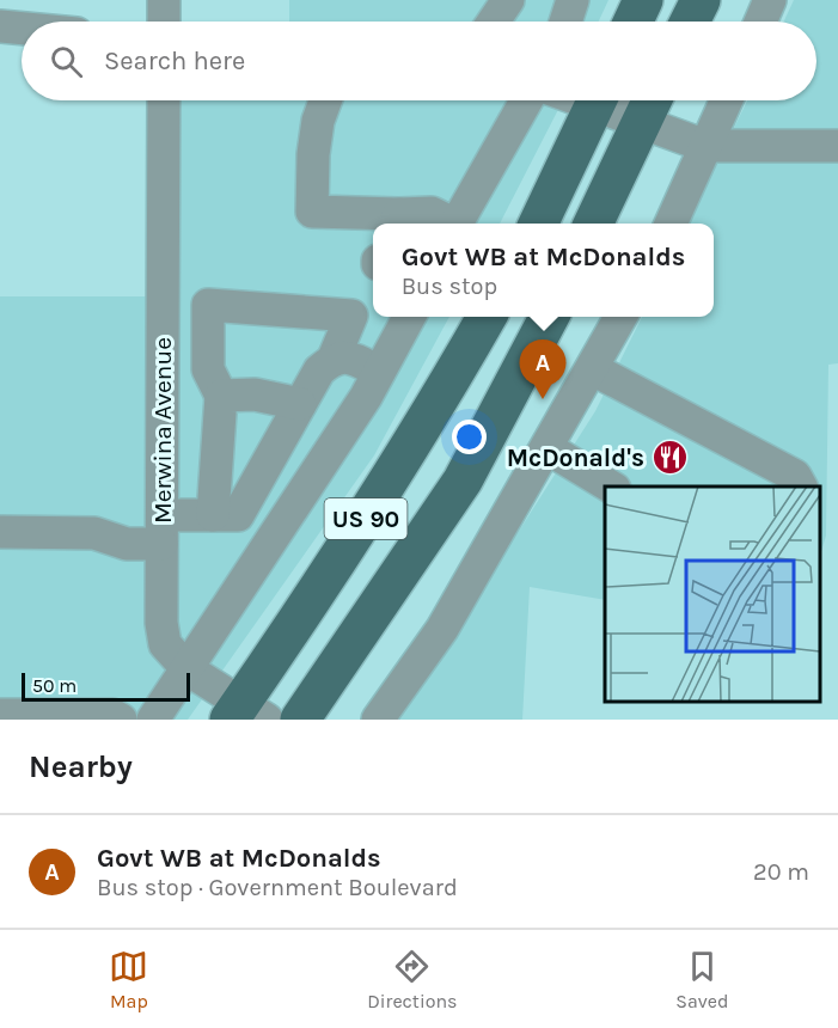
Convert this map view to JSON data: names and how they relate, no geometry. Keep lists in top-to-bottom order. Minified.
{"streets":{"main road":["US 90"],"street":["Merwina Avenue"]},"crossings":[["Merwina Avenue","US 90"]],"places":{"restaurant":["McDonald's"]},"scale_bar":"50 m","page":{"search":"Search here","popup":["Govt WB at McDonalds","Bus stop"],"pins":"A","scale":"50 m","heading":"Nearby","list":[{"mark":"A","name":"Govt WB at McDonalds","note":"Bus stop · Government Boulevard","value":"20 m"}],"nav":["Map","Directions","Saved"]}}
